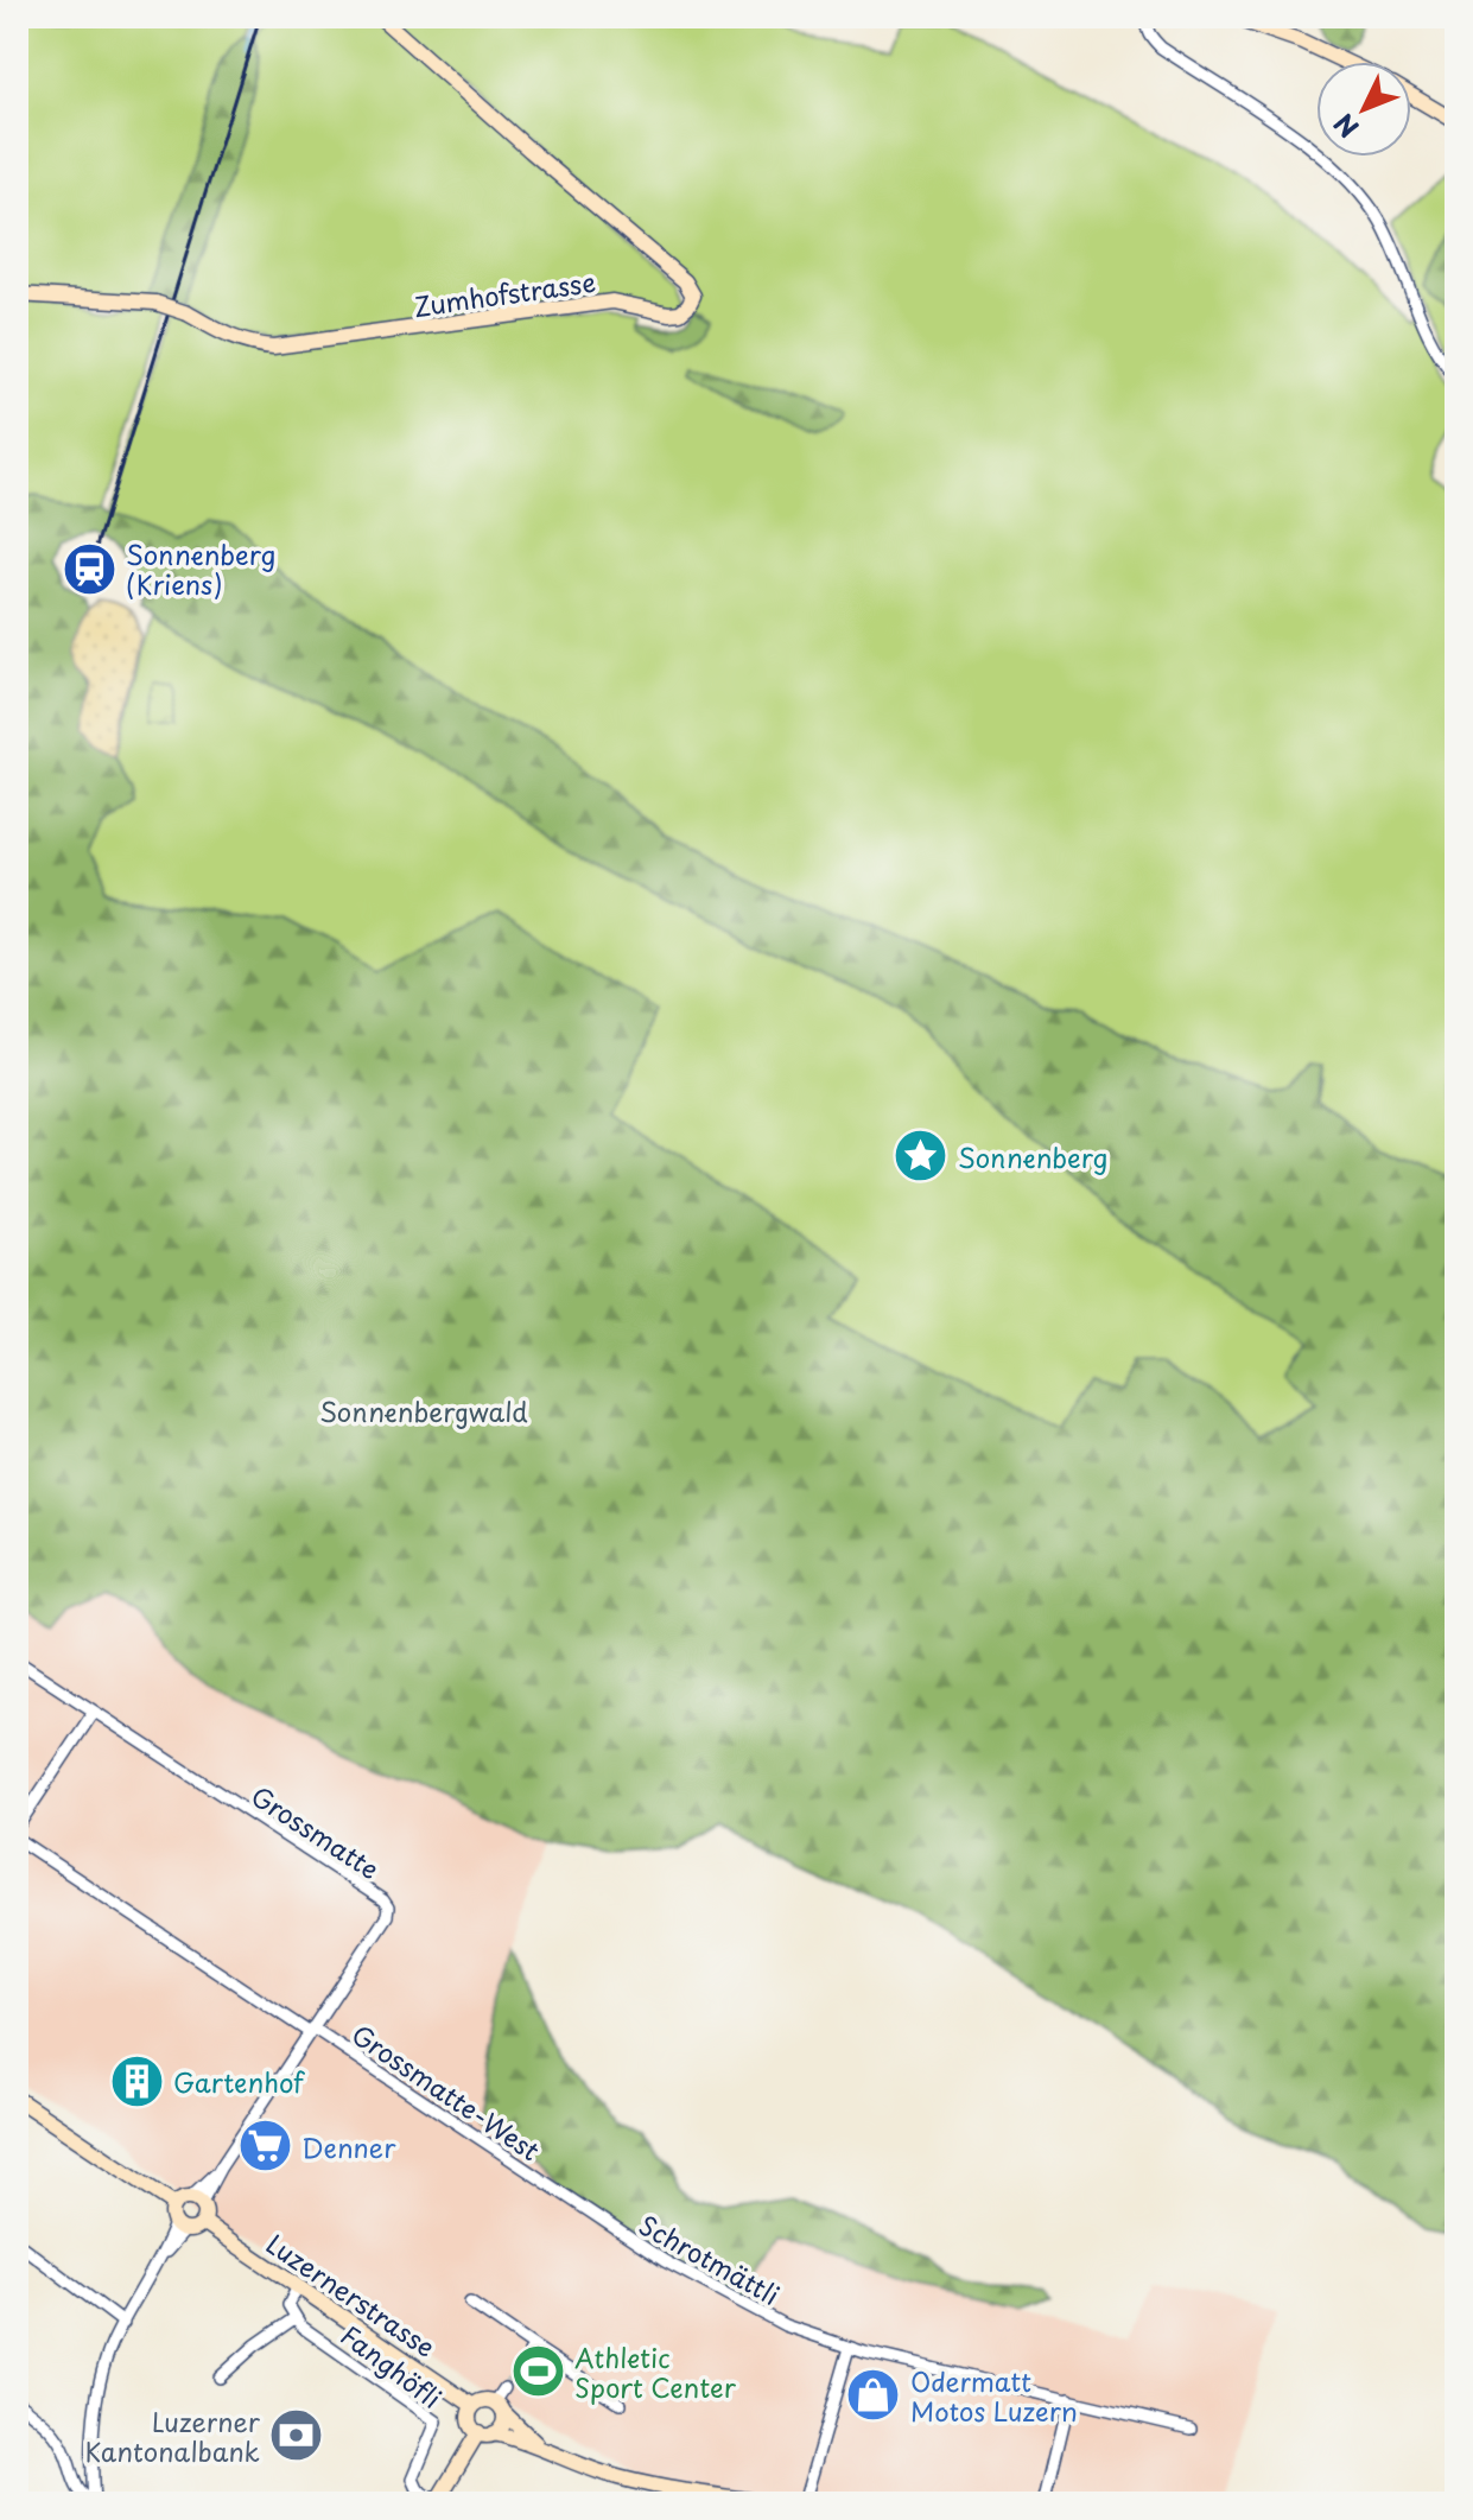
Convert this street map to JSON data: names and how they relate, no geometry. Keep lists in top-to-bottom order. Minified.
{"streets":{"street":["Zumhofstrasse","Grossmatte","Grossmatte-West","Schrotmättli","Luzernerstrasse","Fanghöfli"]},"crossings":[["Grossmatte","Grossmatte-West"],["Grossmatte","Luzernerstrasse"],["Grossmatte-West","Schrotmättli"]],"parks":["Sonnenbergwald"],"places":{"station":["Sonnenberg (Kriens)"],"place":["Sonnenberg"],"building":["Gartenhof"],"supermarket":["Denner"],"sports":["Athletic Sport Center"],"shop":["Odermatt Motos Luzern"],"bank":["Luzerner Kantonalbank"]},"north":"bottom left"}
